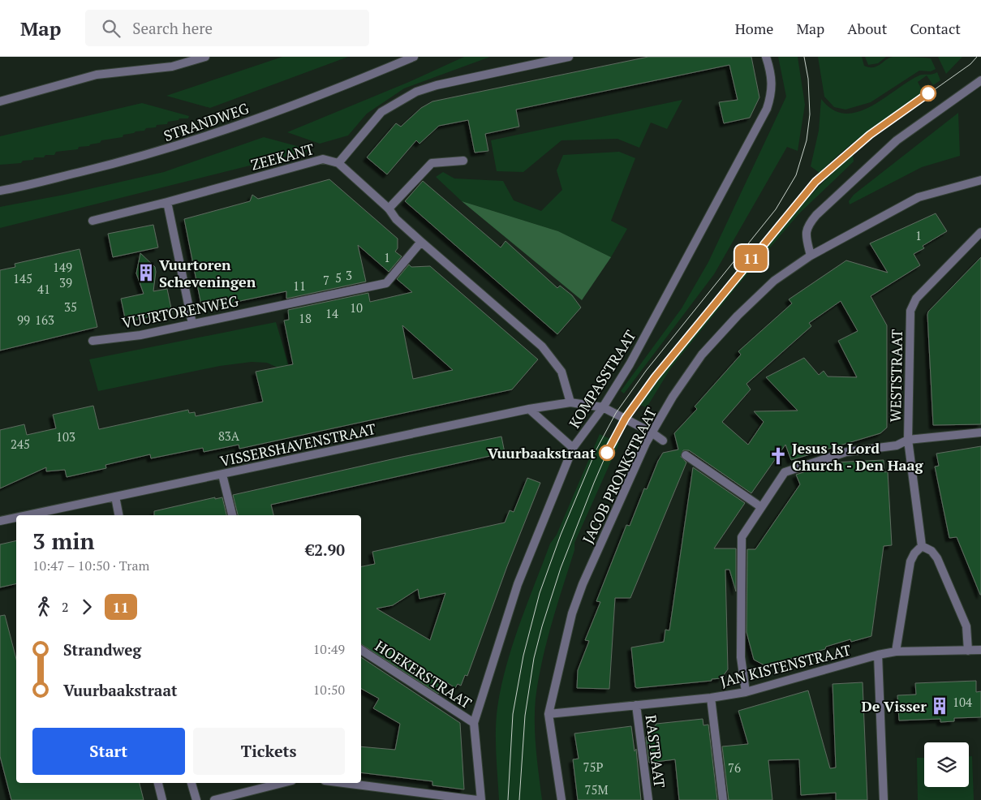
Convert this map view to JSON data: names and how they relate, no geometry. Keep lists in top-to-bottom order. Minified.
{"streets":{"street":["STRANDWEG","ZEEKANT","VUURTORENWEG","WESTSTRAAT","KOMPASSTRAAT","VISSERSHAVENSTRAAT","JACOB PRONKSTRAAT","JAN KISTENSTRAAT","HOEKERSTRAAT","RASTRAAT"]},"crossings":[["KOMPASSTRAAT","VISSERSHAVENSTRAAT"],["KOMPASSTRAAT","HOEKERSTRAAT"],["JACOB PRONKSTRAAT","JAN KISTENSTRAAT"],["JAN KISTENSTRAAT","RASTRAAT"]],"places":{"building":["Vuurtoren Scheveningen","De Visser"],"other":["Vuurbaakstraat"],"church":["Jesus Is Lord Church - Den Haag"]},"lines":["tram line 11"],"house_numbers":["1","1","149","3","5","145","7","39","11","41","35","10","14","18","99","163","83A","103","245","104","75P","76","75M"],"page":{"header":"Map","search":"Search here","nav":["Home","Map","About","Contact"],"on_map":"11","heading":["3 min","10:47 – 10:50 · Tram","€2.90"],"legs":["2","11"],"list":[{"name":"Strandweg","value":"10:49"},{"name":"Vuurbaakstraat","value":"10:50"}],"buttons":["Start","Tickets"]}}
